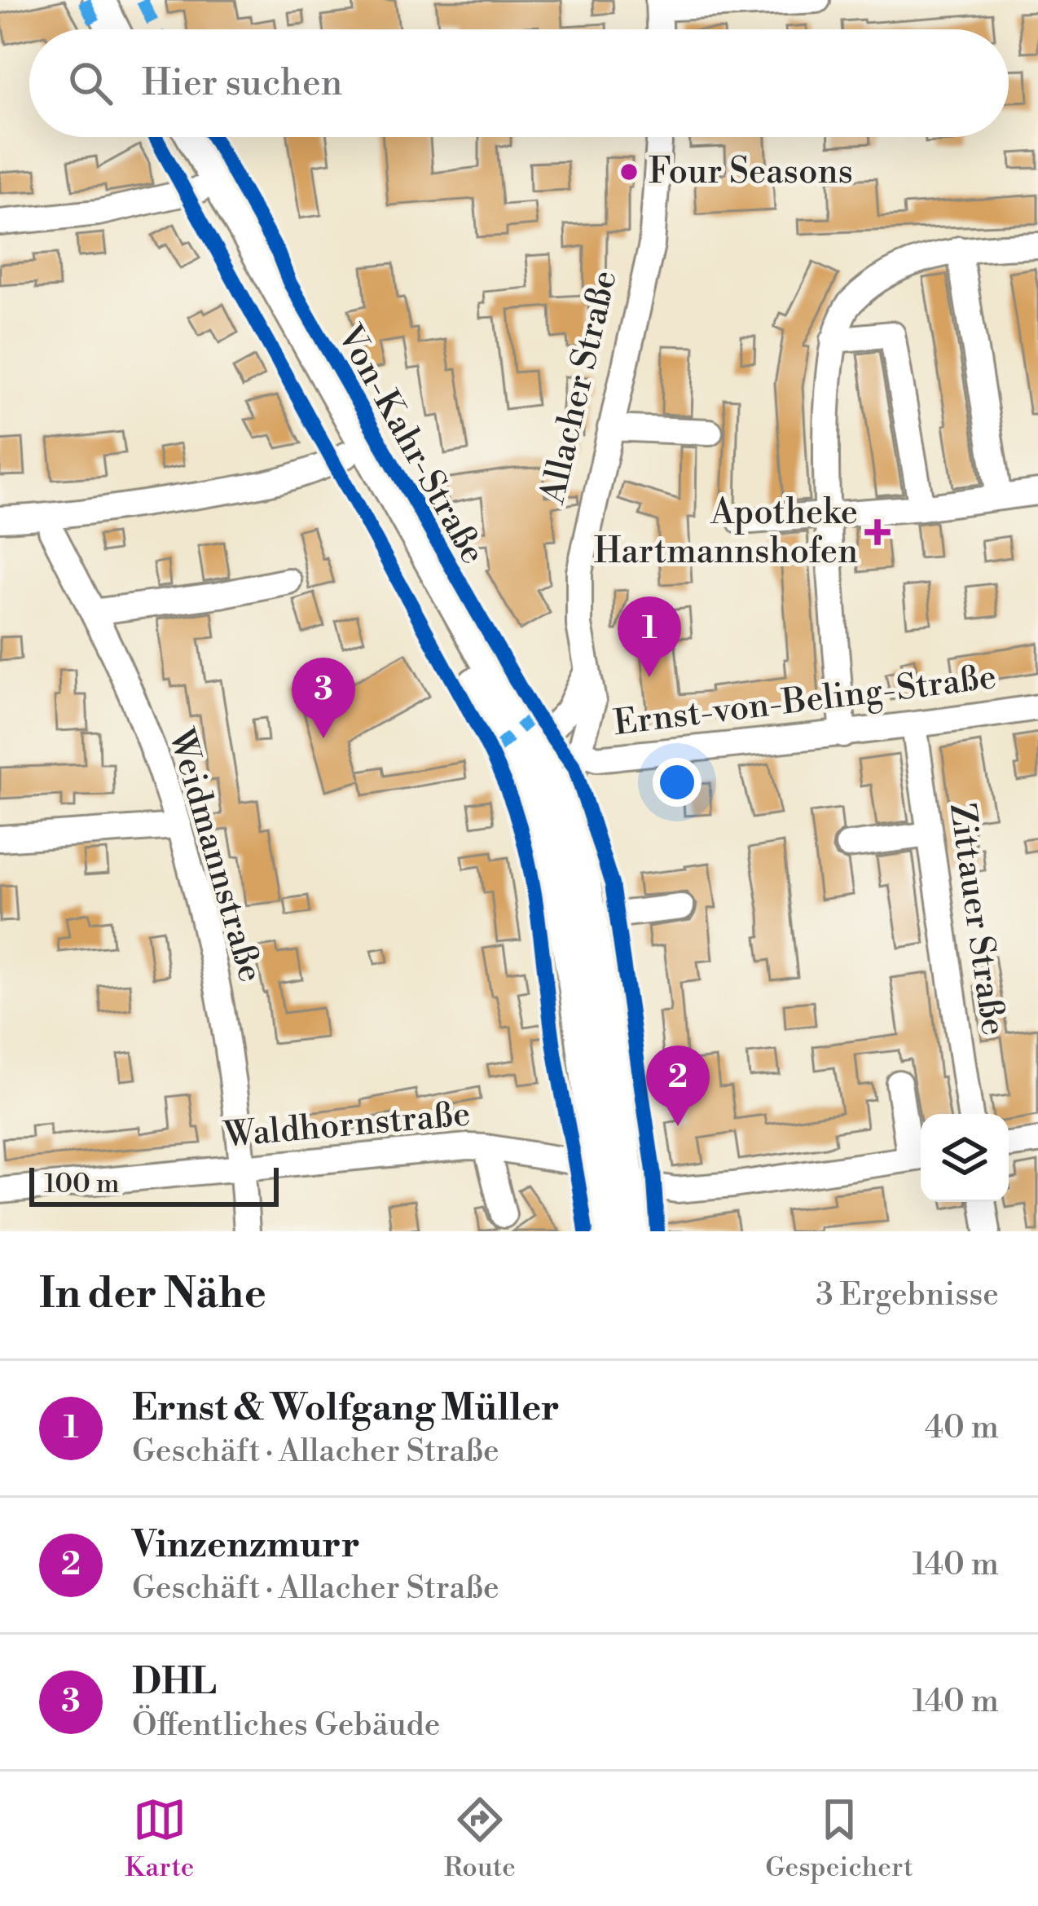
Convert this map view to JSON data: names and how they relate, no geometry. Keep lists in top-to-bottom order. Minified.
{"streets":{"main road":["Von-Kahr-Straße"],"street":["Allacher Straße","Ernst-von-Beling-Straße","Weidmannstraße","Zittauer Straße","Waldhornstraße"]},"crossings":[["Allacher Straße","Von-Kahr-Straße"],["Allacher Straße","Ernst-von-Beling-Straße"],["Ernst-von-Beling-Straße","Zittauer Straße"],["Weidmannstraße","Waldhornstraße"]],"places":{"other":["Four Seasons"],"health":["Apotheke Hartmannshofen"]},"scale_bar":"100 m","page":{"search":"Hier suchen","pins":["1","3","2"],"scale":"100 m","heading":["In der Nähe","3 Ergebnisse"],"list":[{"mark":"1","name":"Ernst & Wolfgang Müller","note":"Geschäft · Allacher Straße","value":"40 m"},{"mark":"2","name":"Vinzenzmurr","note":"Geschäft · Allacher Straße","value":"140 m"},{"mark":"3","name":"DHL","note":"Öffentliches Gebäude","value":"140 m"}],"nav":["Karte","Route","Gespeichert"]}}
